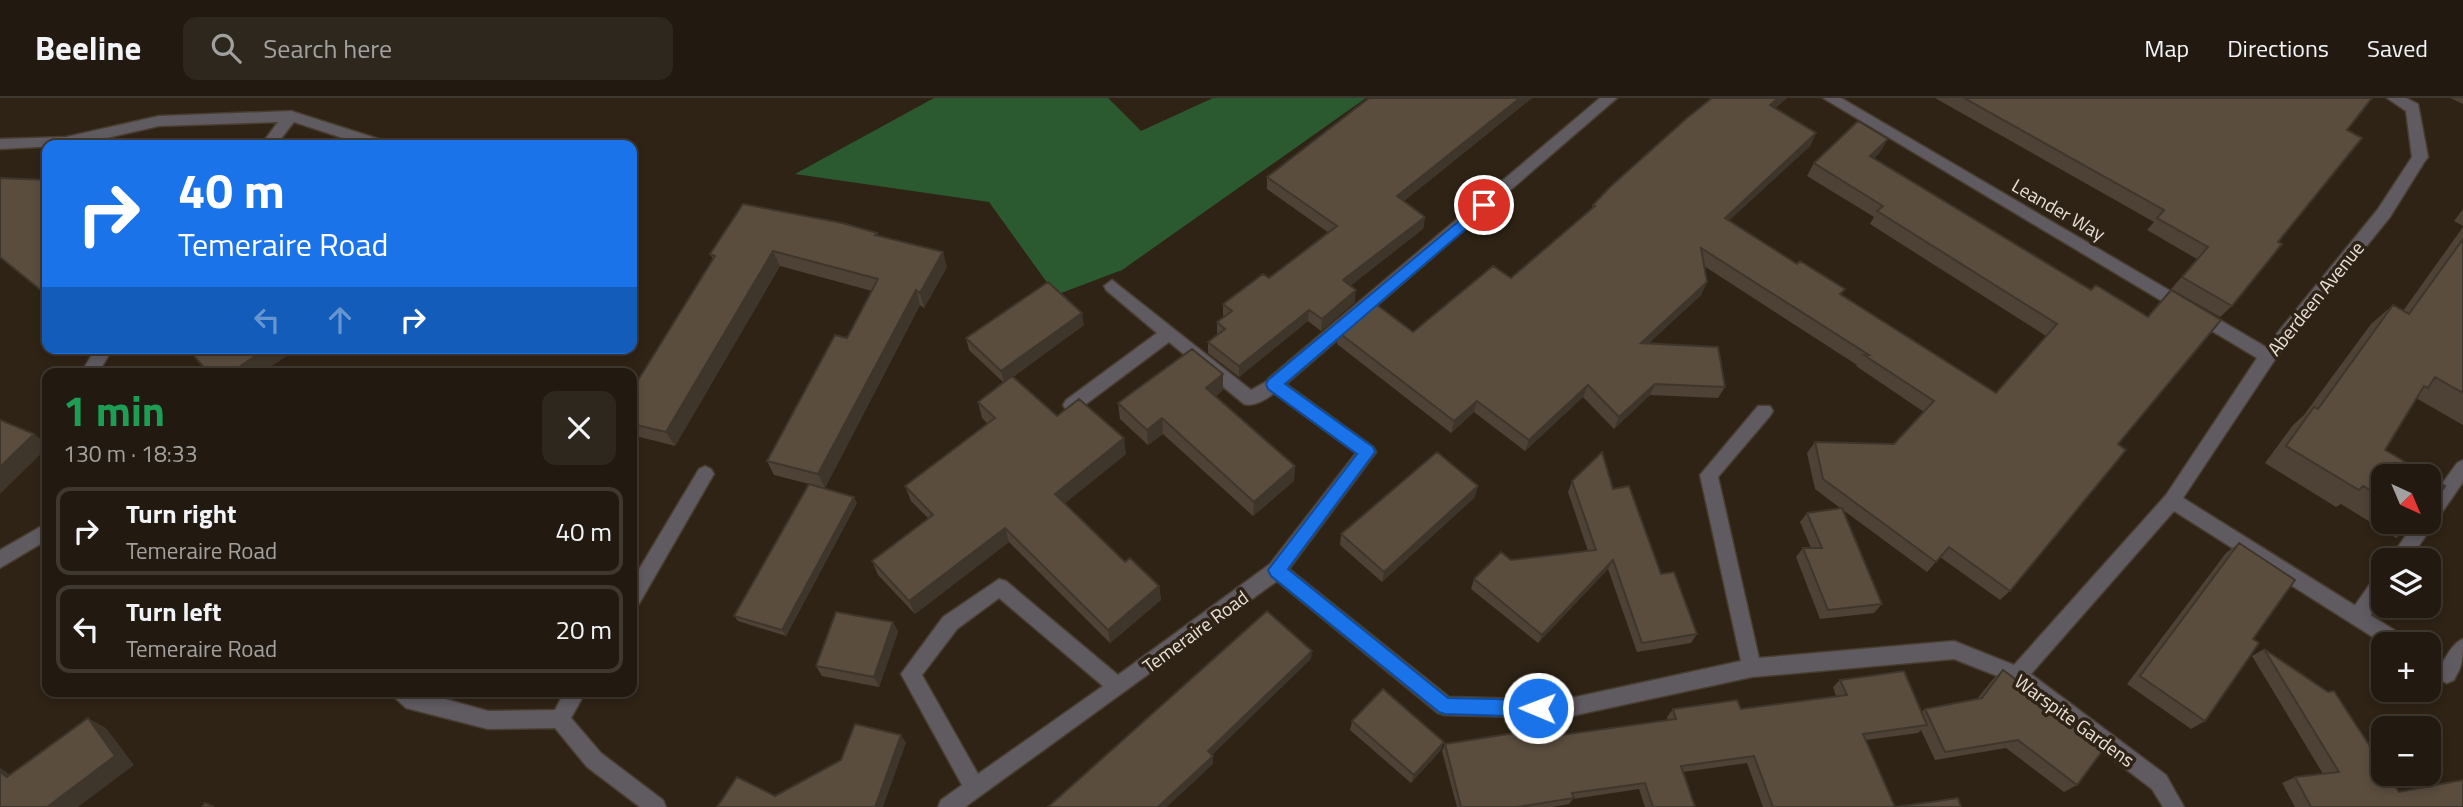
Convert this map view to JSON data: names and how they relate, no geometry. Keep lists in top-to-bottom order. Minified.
{"streets":{"street":["Leander Way","Aberdeen Avenue","Temeraire Road","Warspite Gardens"]},"crossings":[["Leander Way","Aberdeen Avenue"],["Aberdeen Avenue","Warspite Gardens"],["Temeraire Road","Warspite Gardens"]],"north":"bottom right","page":{"header":"Beeline","search":"Search here","nav":["Map","Directions","Saved"],"turn":["40 m","Temeraire Road"],"heading":["1 min","130 m · 18:33"],"map_buttons":["+","−"],"list":[{"name":"Turn right","note":"Temeraire Road","value":"40 m"},{"name":"Turn left","note":"Temeraire Road","value":"20 m"}]}}
